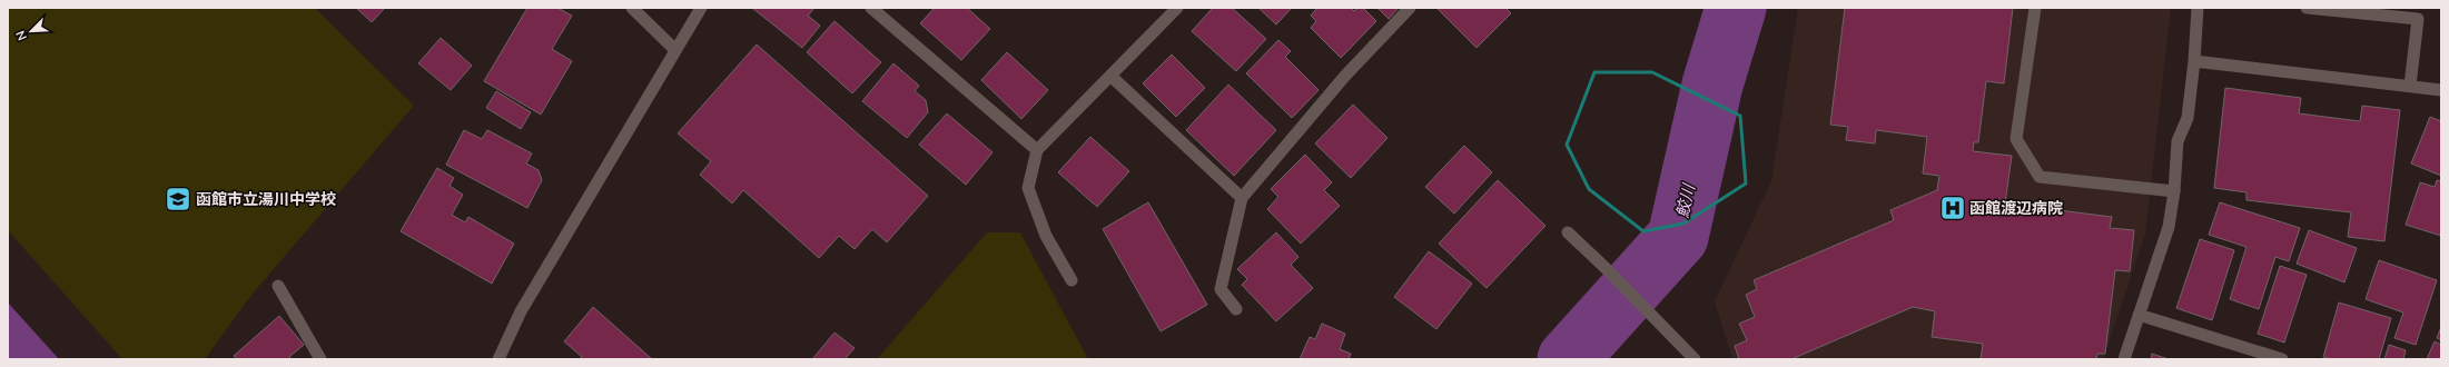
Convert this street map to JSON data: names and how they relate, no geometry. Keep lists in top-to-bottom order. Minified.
{"water":["鮫川"],"places":{"school or university":["函館市立湯川中学校"],"hospital":["函館渡辺病院"]},"north":"bottom left"}
